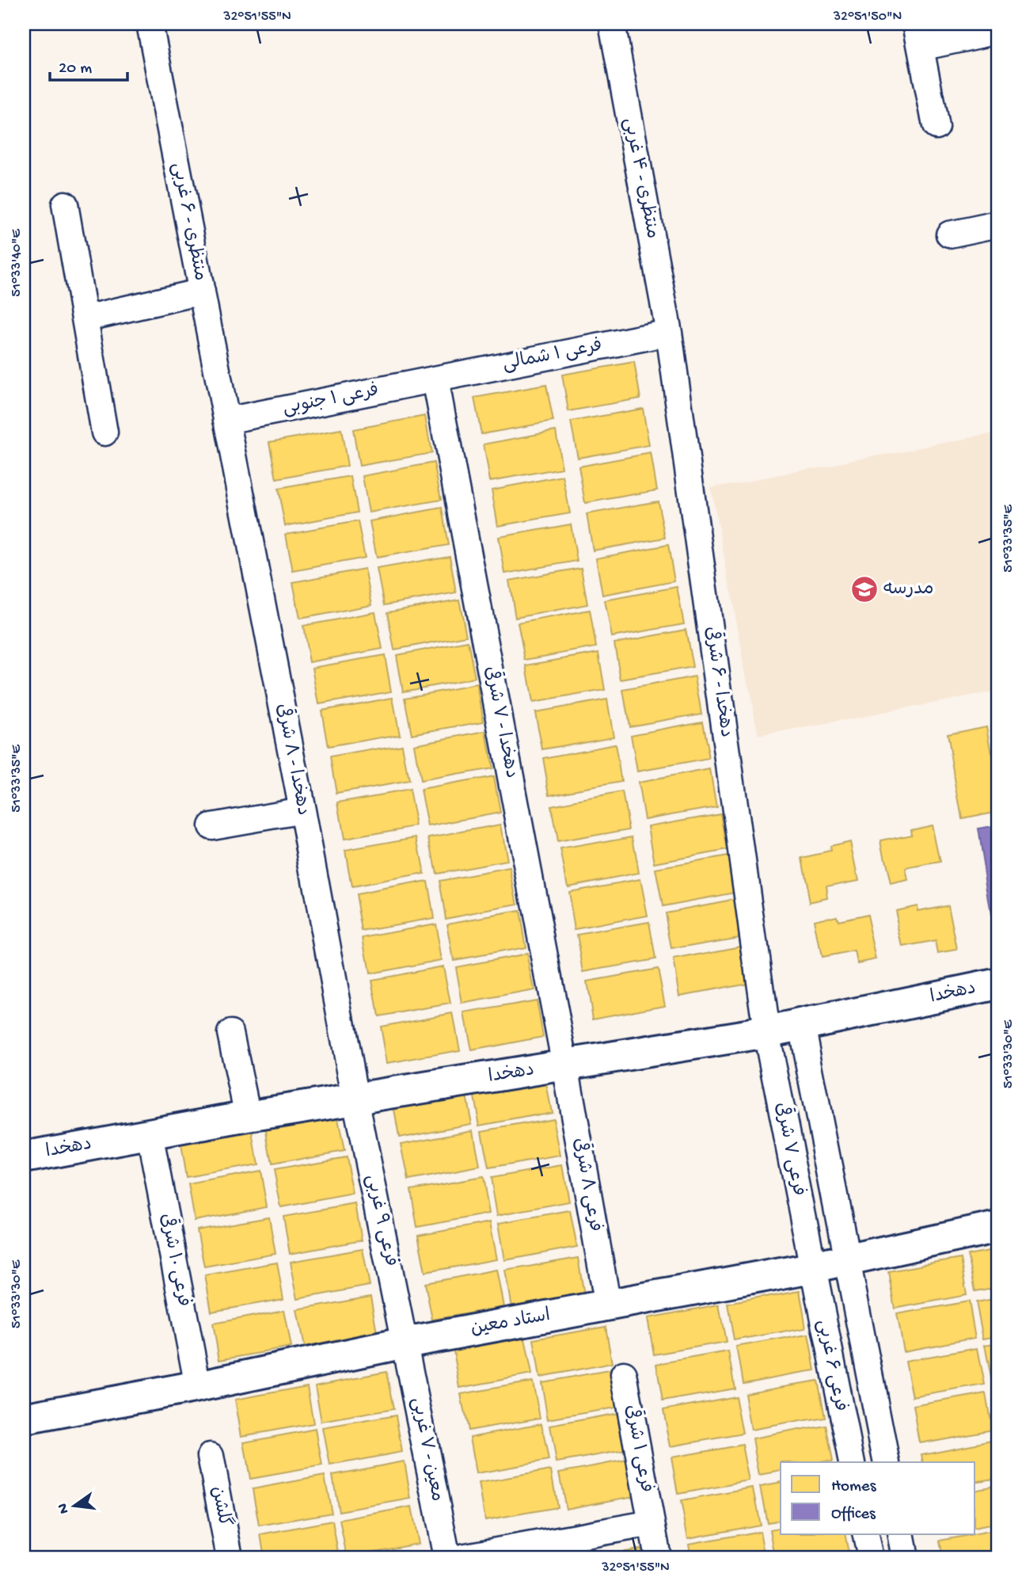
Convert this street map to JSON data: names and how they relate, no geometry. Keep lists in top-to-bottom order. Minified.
{"streets":{"street":["منتظری - ۴ غربی","منتظری - ۶ غربی","فرعی ۱ شمالی","فرعی ۱ جنوبی","دهخدا - ۶ شرقی","دهخدا - ۷ شرقی","دهخدا - ۸ شرقی","دهخدا","فرعی ۷ شرقی","فرعی ۸ شرقی","فرعی ۹ غربی","فرعی ۱۰ شرقی","استاد معین","فرعی ۶ غربی","فرعی ۱ شرقی","معین - ۷ غربی","گلشن"]},"crossings":[["منتظری - ۴ غربی","فرعی ۱ شمالی"],["منتظری - ۴ غربی","دهخدا - ۶ شرقی"],["منتظری - ۶ غربی","فرعی ۱ جنوبی"],["منتظری - ۶ غربی","دهخدا - ۸ شرقی"],["فرعی ۱ شمالی","فرعی ۱ جنوبی"],["فرعی ۱ شمالی","دهخدا - ۶ شرقی"],["فرعی ۱ شمالی","دهخدا - ۷ شرقی"],["فرعی ۱ جنوبی","دهخدا - ۷ شرقی"],["فرعی ۱ جنوبی","دهخدا - ۸ شرقی"],["دهخدا - ۶ شرقی","دهخدا"],["دهخدا - ۶ شرقی","فرعی ۷ شرقی"],["دهخدا - ۷ شرقی","دهخدا"],["دهخدا - ۷ شرقی","فرعی ۸ شرقی"],["دهخدا - ۸ شرقی","دهخدا"],["دهخدا - ۸ شرقی","فرعی ۹ غربی"],["دهخدا","فرعی ۷ شرقی"],["دهخدا","فرعی ۸ شرقی"],["دهخدا","فرعی ۹ غربی"],["دهخدا","فرعی ۱۰ شرقی"],["فرعی ۷ شرقی","استاد معین"],["فرعی ۷ شرقی","فرعی ۶ غربی"],["فرعی ۸ شرقی","استاد معین"],["فرعی ۹ غربی","استاد معین"],["فرعی ۹ غربی","معین - ۷ غربی"],["فرعی ۱۰ شرقی","استاد معین"],["استاد معین","فرعی ۶ غربی"],["استاد معین","معین - ۷ غربی"]],"places":{"school or university":["مدرسه"]},"legend":["Homes","Offices"],"scale_bar":"20 m","north":"left","coordinates":["32°51'55\"N","32°51'50\"N","51°33'40\"E","51°33'35\"E","51°33'30\"E"]}
